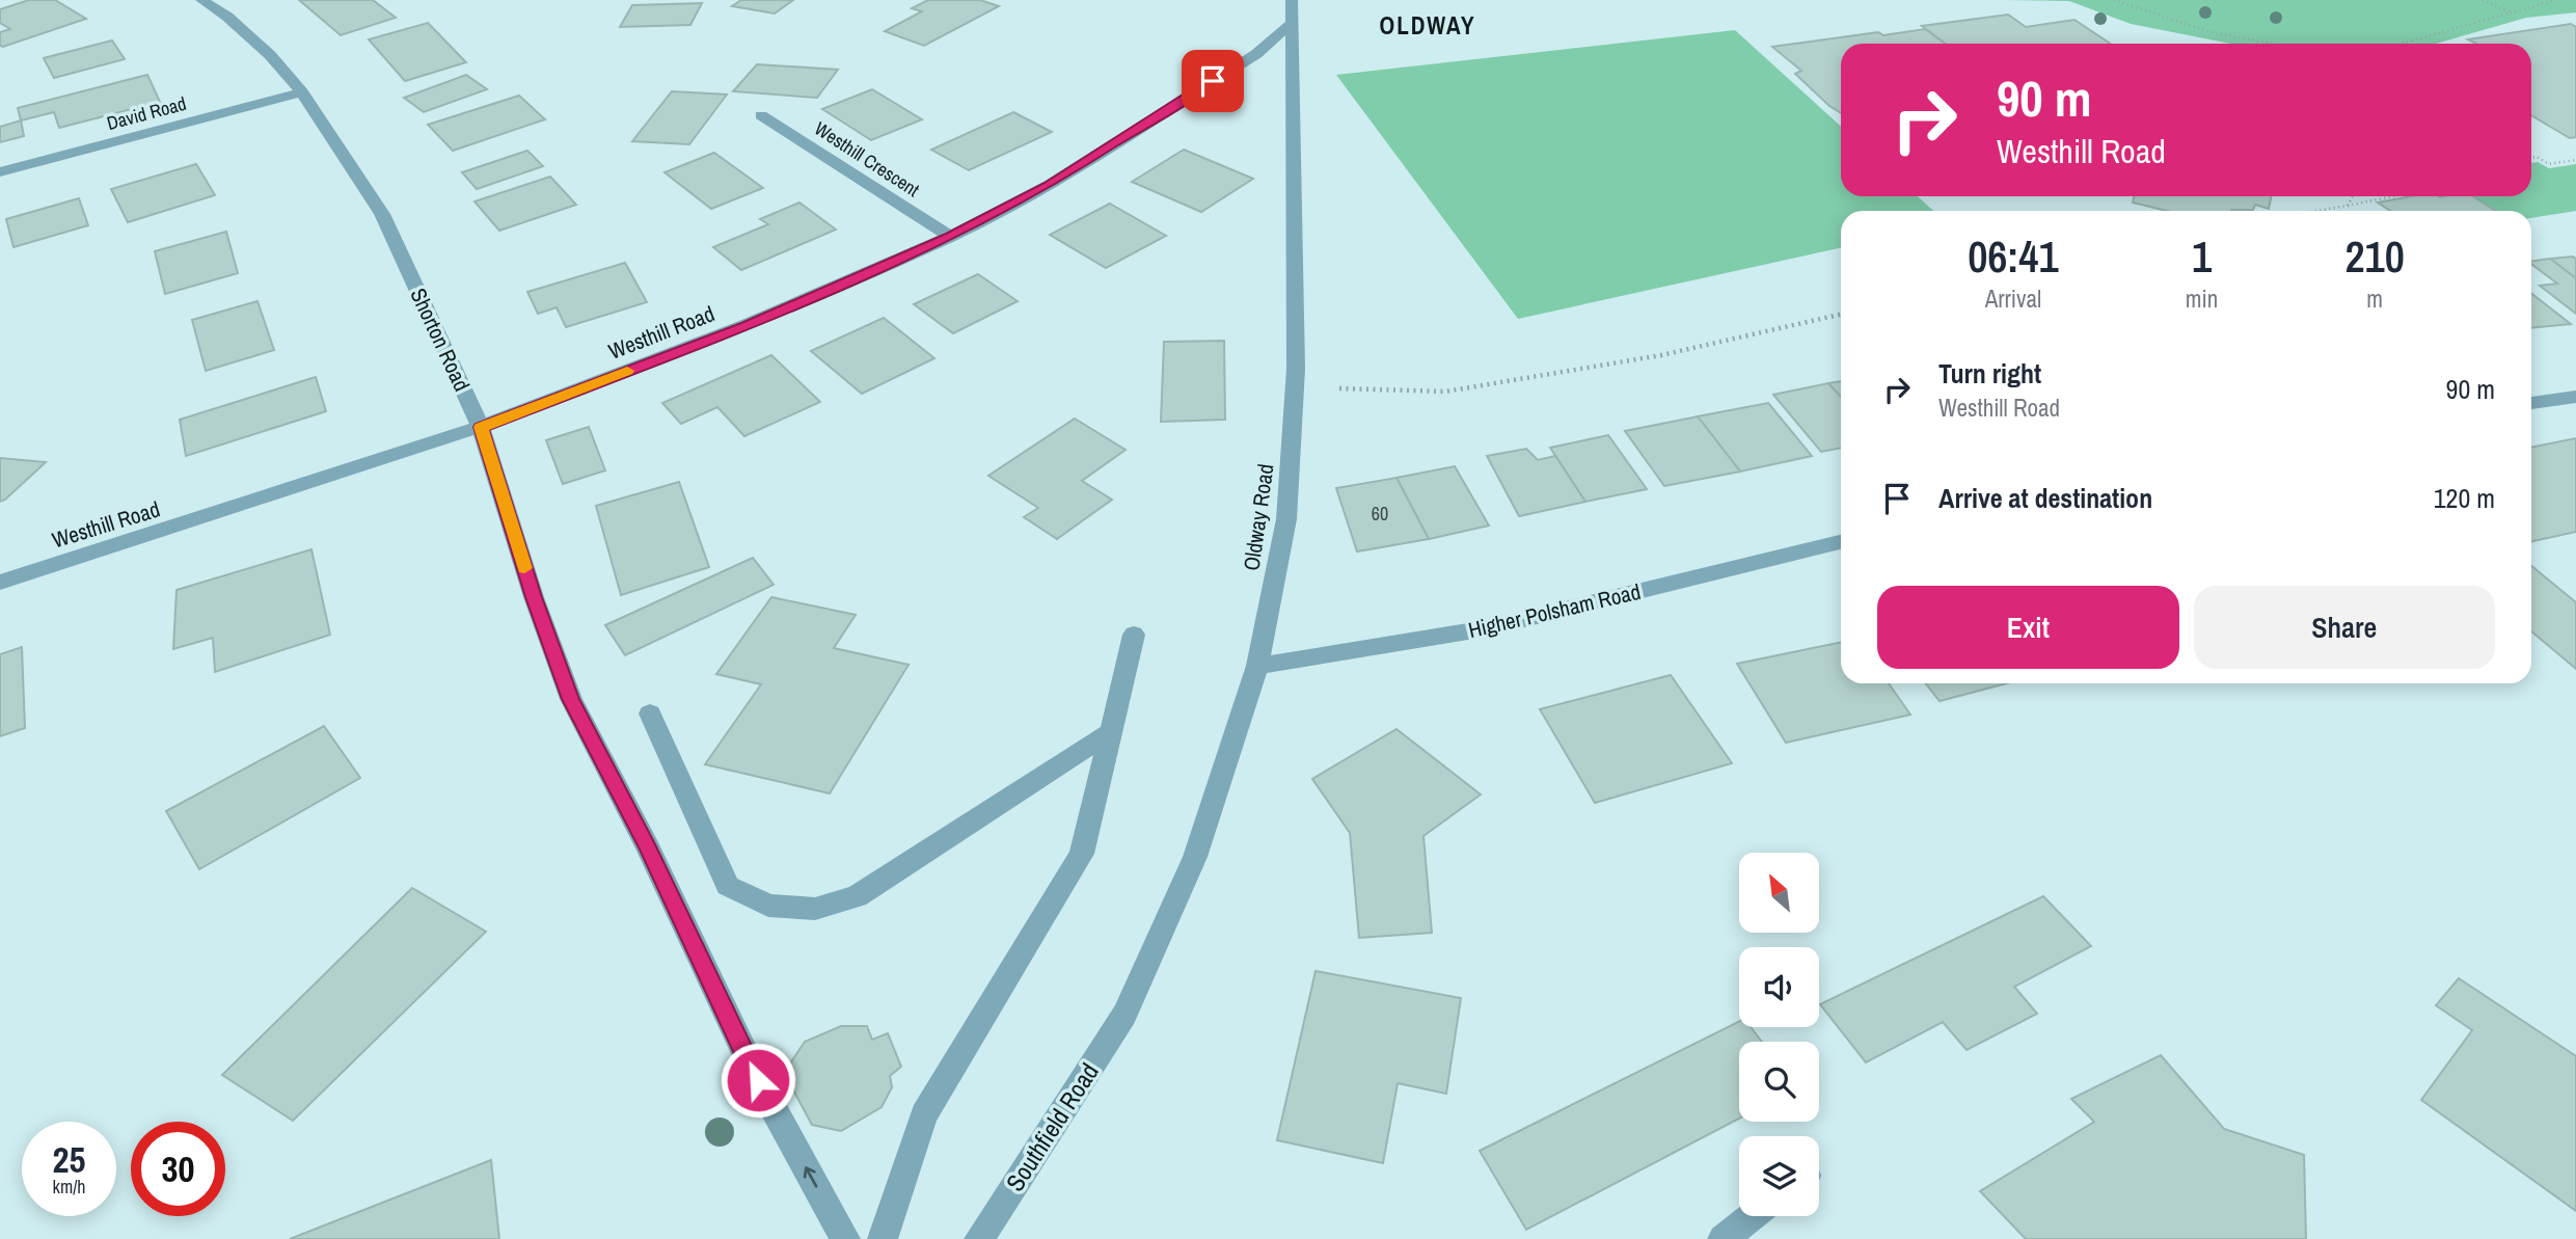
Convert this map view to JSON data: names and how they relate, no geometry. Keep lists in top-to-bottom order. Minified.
{"streets":{"street":["David Road","Westhill Crescent","Westhill Road","Shorton Road","Oldway Road","Higher Polsham Road","Southfield Road"]},"crossings":[["David Road","Shorton Road"],["Westhill Crescent","Westhill Road"],["Westhill Road","Shorton Road"],["Westhill Road","Oldway Road"],["Oldway Road","Higher Polsham Road"],["Oldway Road","Southfield Road"]],"one_way":["Shorton Road"],"districts":["OLDWAY"],"house_numbers":["60"],"north":"top left","page":{"turn":["90 m","Westhill Road"],"eta":["06:41","Arrival","1","min","210","m"],"list":[{"name":"Turn right","note":"Westhill Road","value":"90 m"},{"name":"Arrive at destination","value":"120 m"}],"buttons":["Exit","Share"],"speed":"25 km/h","limit":"30"}}
